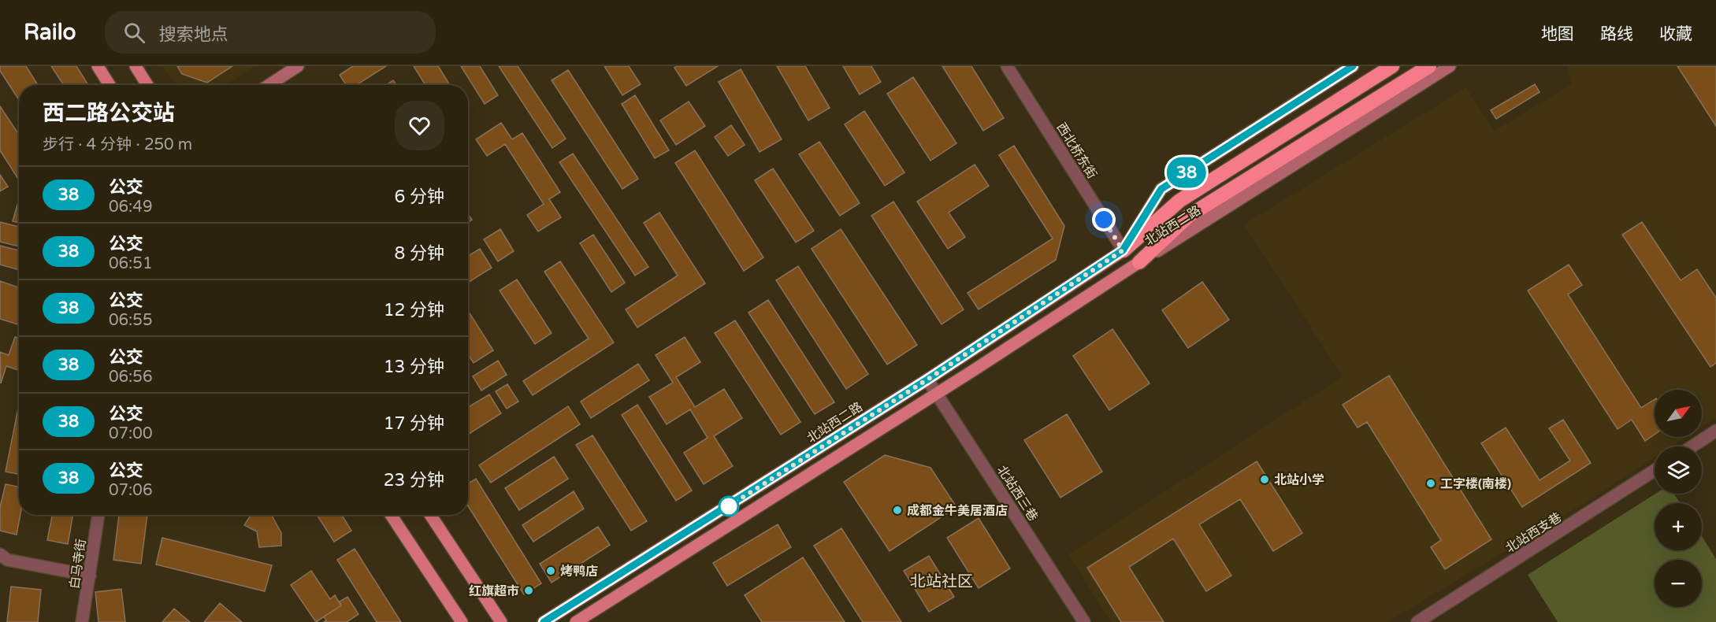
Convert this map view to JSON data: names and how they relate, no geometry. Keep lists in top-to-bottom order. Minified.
{"streets":{"main road":["北站西二路"],"street":["西北桥东街","北站西三巷","北站西支巷","白马寺街"]},"crossings":[["西北桥东街","北站西二路"],["北站西二路","北站西三巷"]],"districts":["北站社区"],"places":["北站小学","工字楼(南楼)","成都金牛美居酒店","烤鸭店","红旗超市"],"lines":["bus line 38"],"north":"top right","page":{"header":"Railo","search":"搜索地点","nav":["地图","路线","收藏"],"on_map":"38","heading":["西二路公交站","步行 · 4 分钟 · 250 m"],"list":[{"mark":"38","name":"公交","note":"06:49","value":"6 分钟"},{"mark":"38","name":"公交","note":"06:51","value":"8 分钟"},{"mark":"38","name":"公交","note":"06:55","value":"12 分钟"},{"mark":"38","name":"公交","note":"06:56","value":"13 分钟"},{"mark":"38","name":"公交","note":"07:00","value":"17 分钟"},{"mark":"38","name":"公交","note":"07:06","value":"23 分钟"}],"map_buttons":["+","−"]}}
